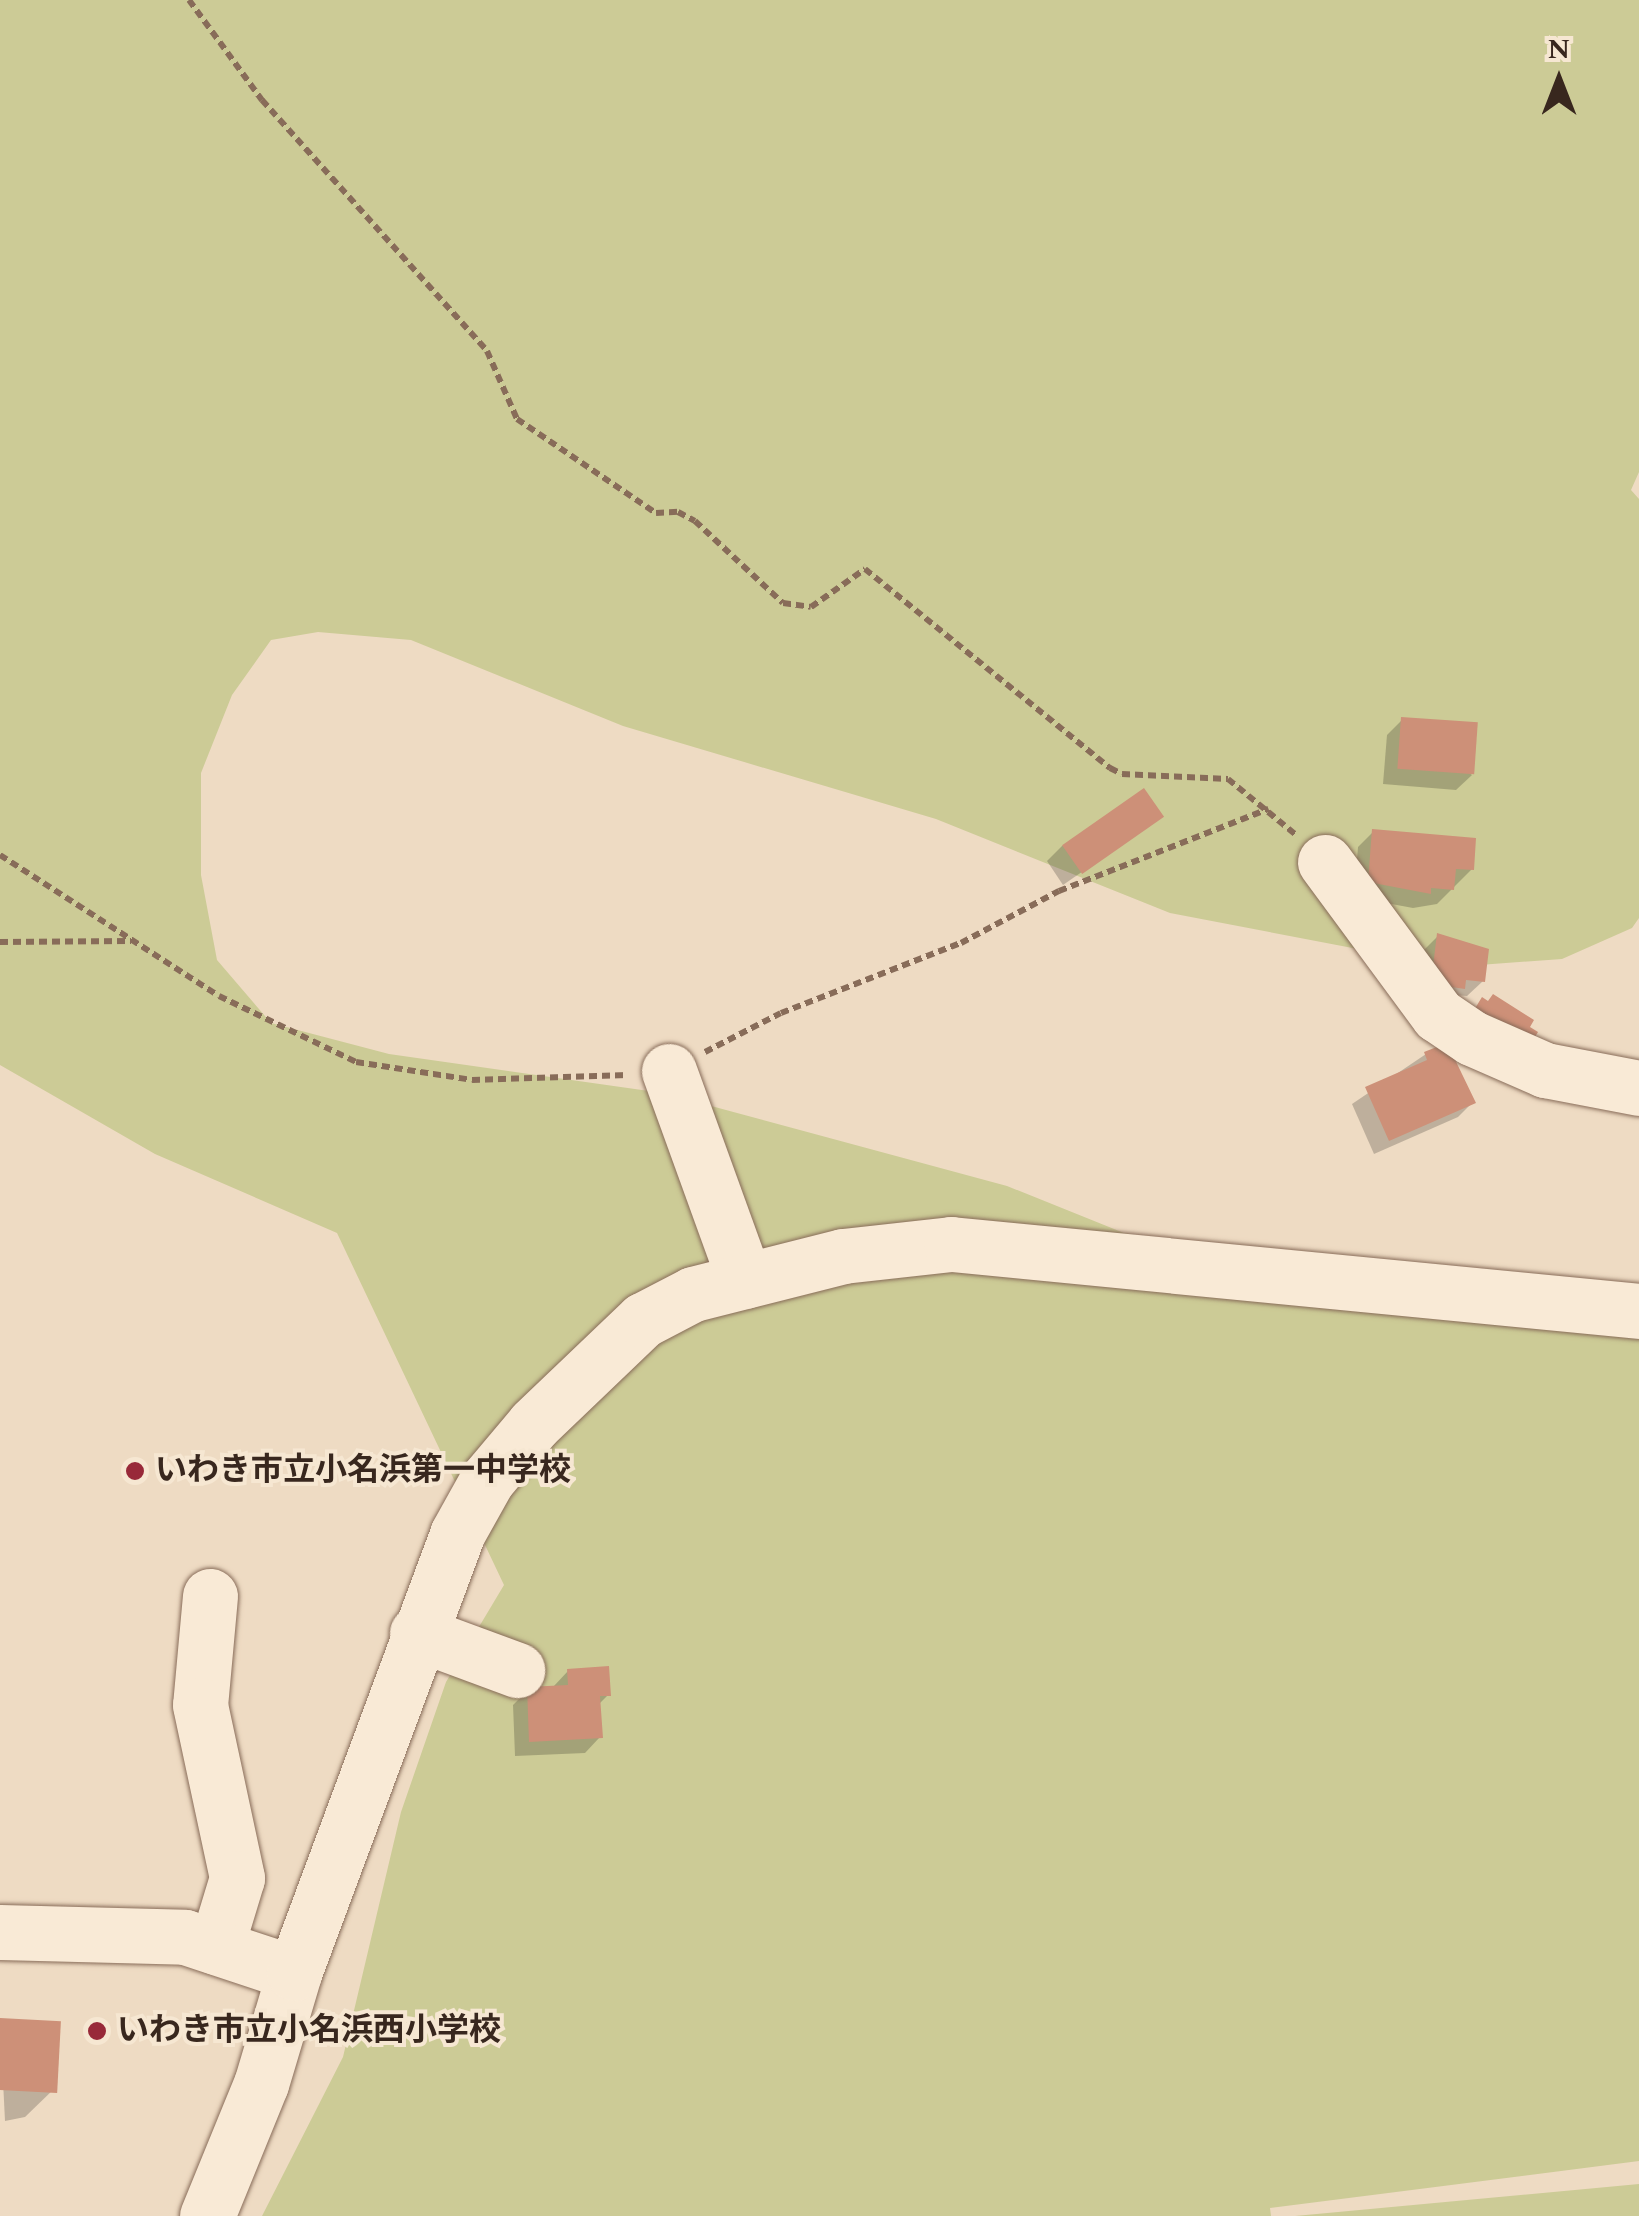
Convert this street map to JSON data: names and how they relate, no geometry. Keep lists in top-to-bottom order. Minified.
{"places":["いわき市立小名浜第一中学校","いわき市立小名浜西小学校"],"north":"top"}
